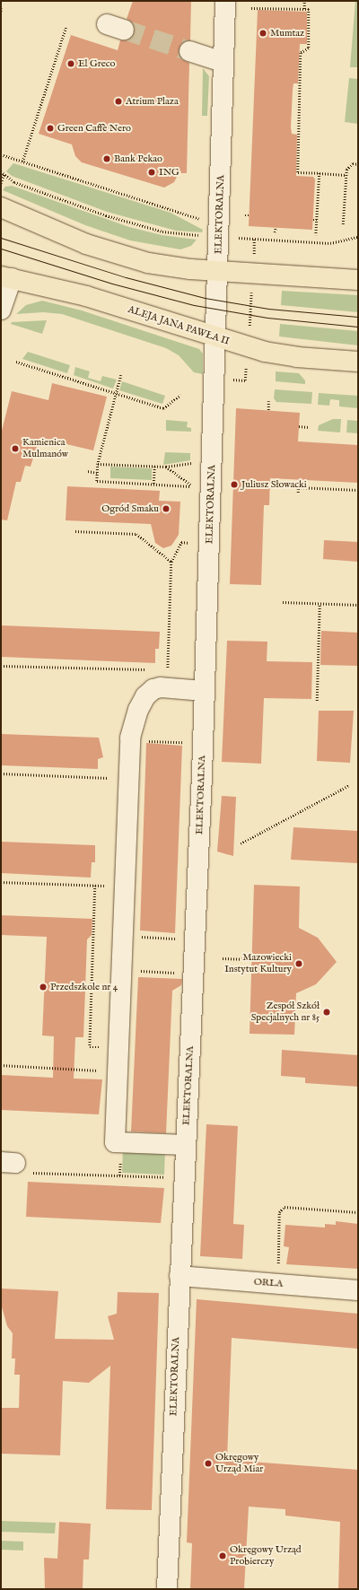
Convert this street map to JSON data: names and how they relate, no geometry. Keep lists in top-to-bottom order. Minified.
{"streets":{"main road":["ALEJA JANA PAWŁA II"],"street":["ELEKTORALNA","ORLA"]},"crossings":[["ELEKTORALNA","ALEJA JANA PAWŁA II"],["ELEKTORALNA","ORLA"]],"places":["Mumtaz","El Greco","Atrium Plaza","Green Caffè Nero","Bank Pekao","ING","Kamienica Mulmanów","Juliusz Słowacki","Ogród Smaku","Mazowiecki Instytut Kultury","Przedszkole nr 4","Zespół Szkół Specjalnych nr 85","Okręgowy Urząd Miar","Okręgowy Urząd Probierczy"]}
